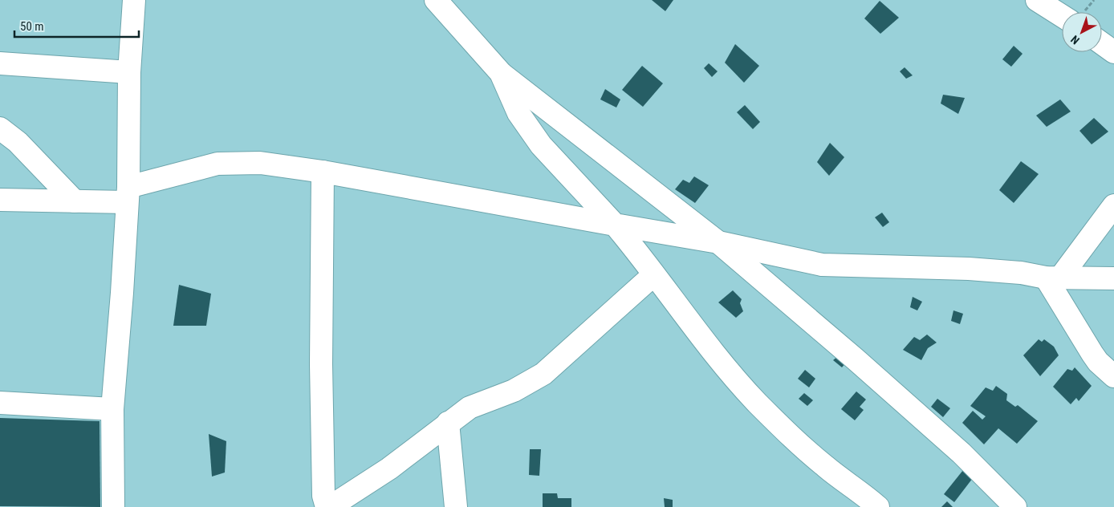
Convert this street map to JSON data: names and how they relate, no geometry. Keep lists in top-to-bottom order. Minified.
{"scale_bar":"50 m","north":"bottom left"}
